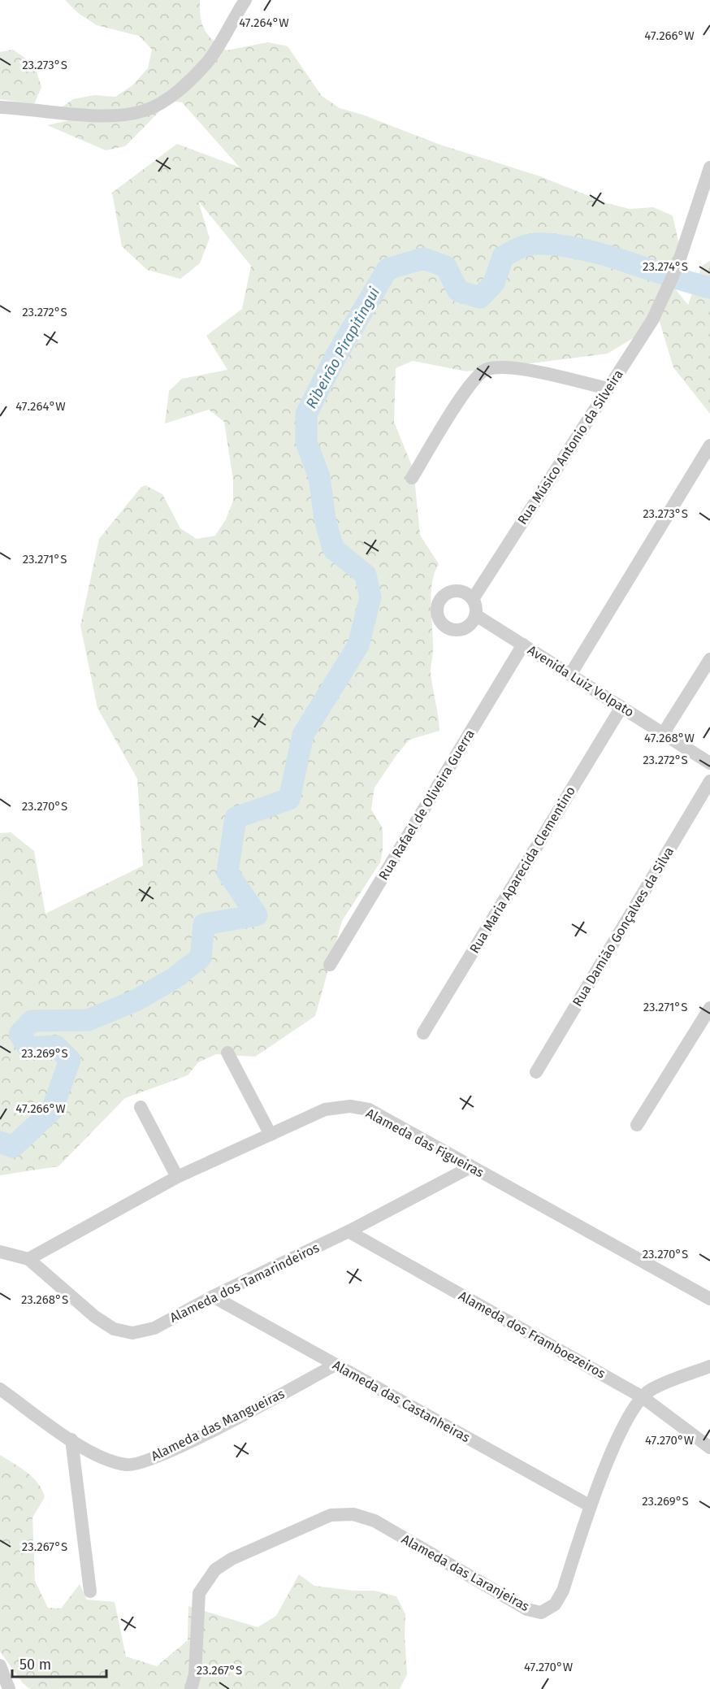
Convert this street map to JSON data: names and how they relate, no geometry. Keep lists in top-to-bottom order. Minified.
{"streets":{"street":["Rua Músico Antonio da Silveira","Avenida Luiz Volpato","Rua Rafael de Oliveira Guerra","Rua Maria Aparecida Clementino","Rua Damião Gonçalves da Silva","Alameda das Figueiras","Alameda dos Tamarindeiros","Alameda dos Framboezeiros","Alameda das Castanheiras","Alameda das Mangueiras","Alameda das Laranjeiras"]},"crossings":[["Rua Músico Antonio da Silveira","Avenida Luiz Volpato"],["Avenida Luiz Volpato","Rua Rafael de Oliveira Guerra"],["Avenida Luiz Volpato","Rua Maria Aparecida Clementino"],["Alameda das Figueiras","Alameda dos Tamarindeiros"],["Alameda dos Tamarindeiros","Alameda dos Framboezeiros"],["Alameda dos Tamarindeiros","Alameda das Castanheiras"],["Alameda dos Framboezeiros","Alameda das Laranjeiras"],["Alameda das Castanheiras","Alameda das Mangueiras"],["Alameda das Castanheiras","Alameda das Laranjeiras"]],"water":["Ribeirão Pirapitingui"],"scale_bar":"50 m","coordinates":["47.264°W","47.266°W","23.273°S","23.274°S","23.272°S","23.271°S","47.268°W","23.270°S","23.269°S","23.268°S","47.270°W","23.267°S"]}
